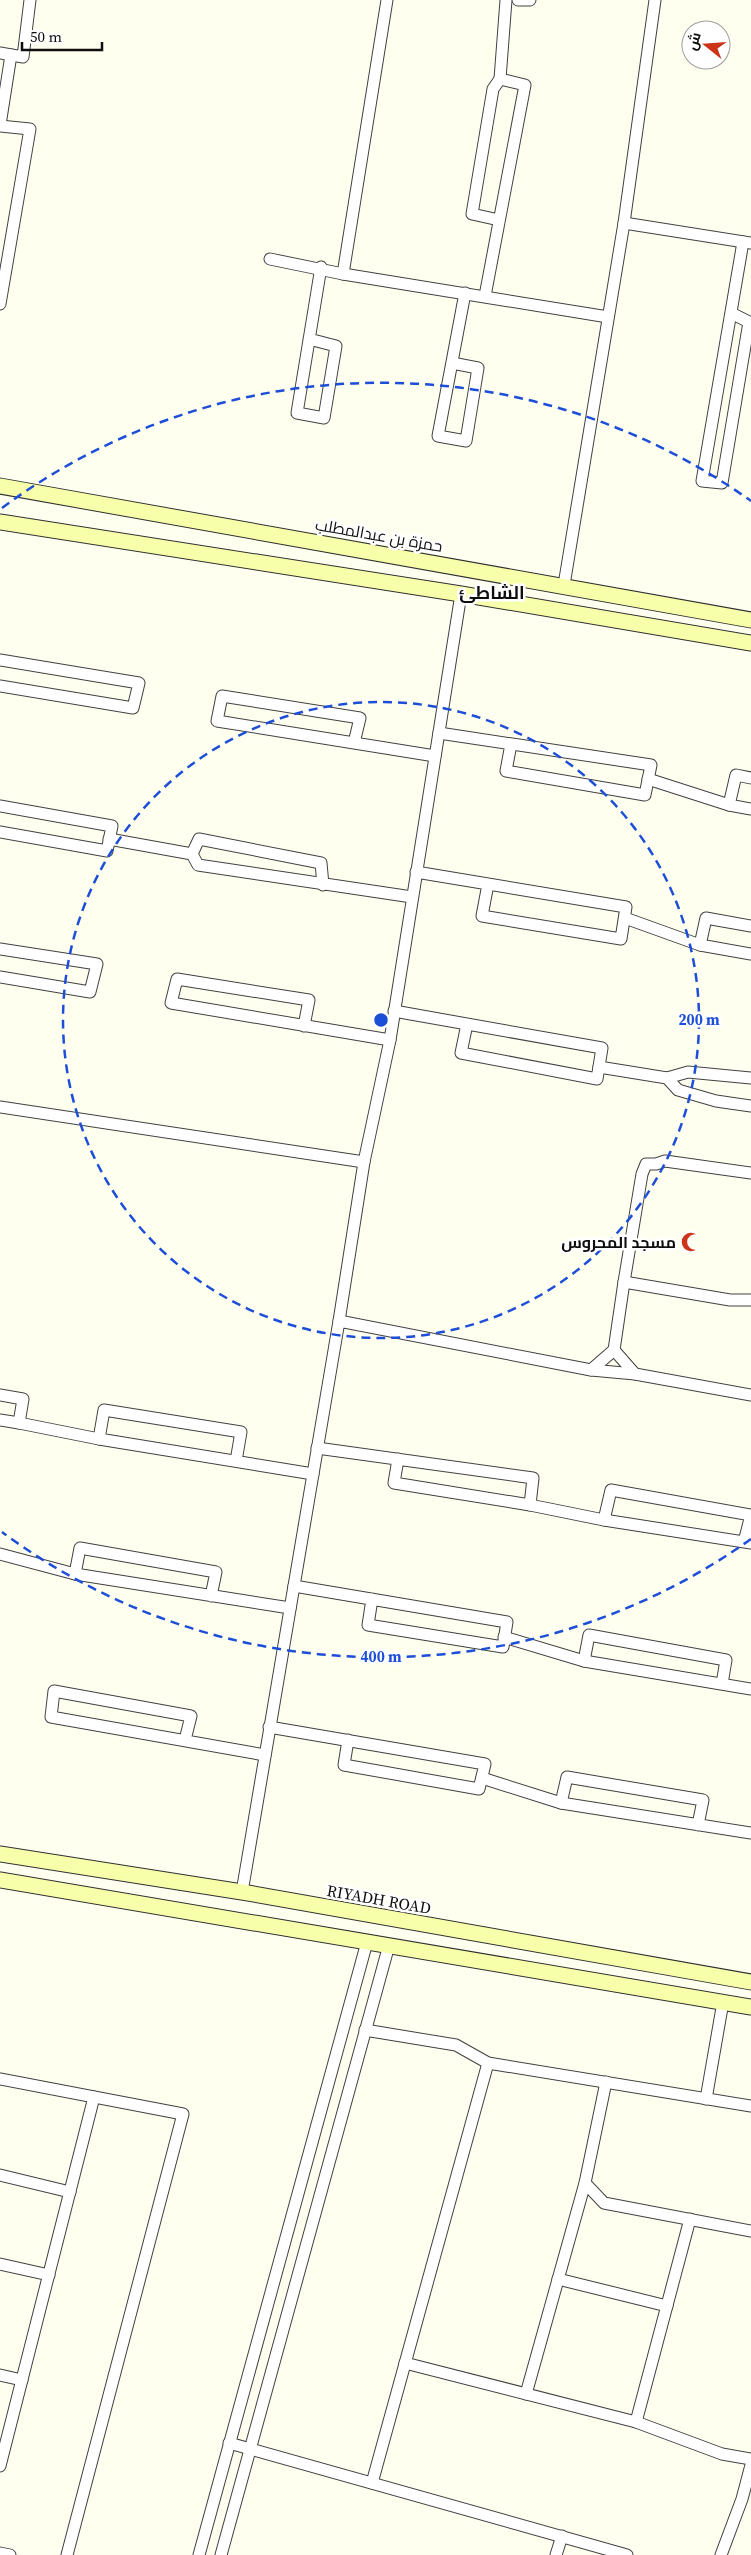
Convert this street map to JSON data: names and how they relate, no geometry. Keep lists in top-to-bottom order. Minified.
{"streets":{"street":["حمزة بن عبدالمطلب","RIYADH ROAD"]},"districts":["الشاطئ"],"places":{"mosque":["مسجد المحروس"]},"scale_bar":"50 m","north":"left","rings":["200 m","400 m"]}
